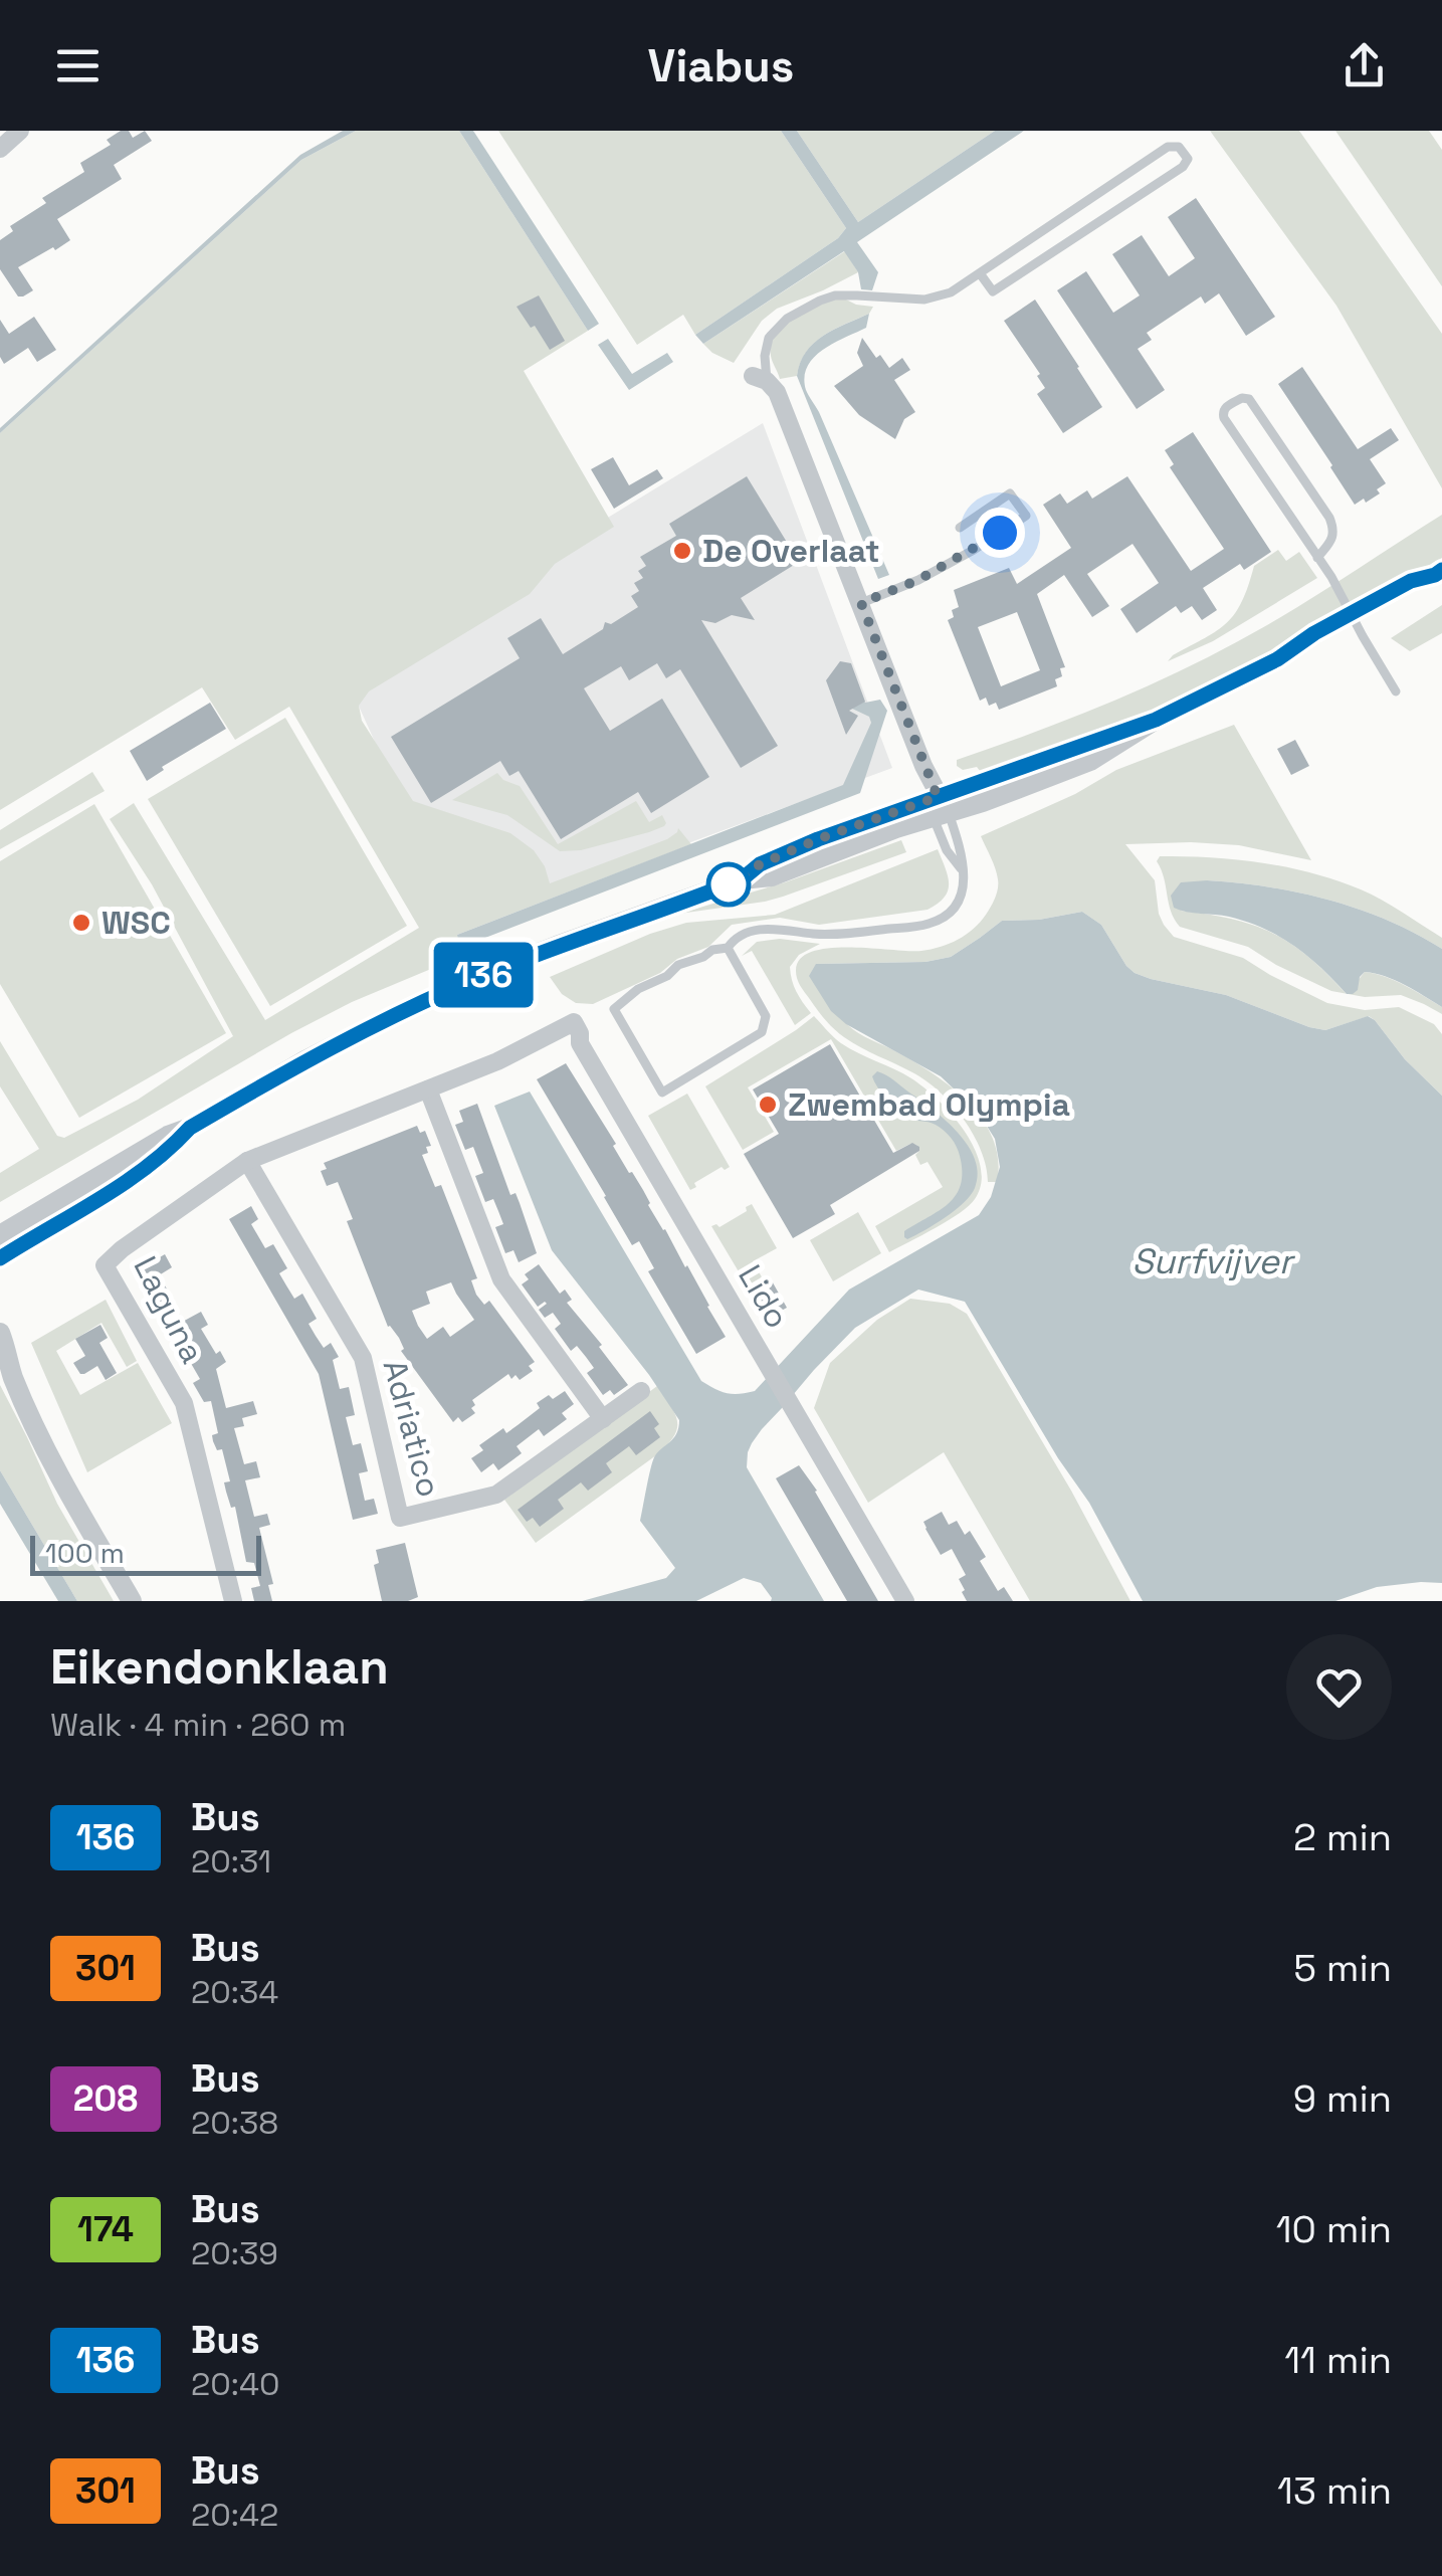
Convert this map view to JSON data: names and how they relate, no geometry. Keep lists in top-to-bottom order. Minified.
{"streets":{"street":["Lido","Laguna","Adriatico"]},"crossings":[["Lido","Laguna"],["Laguna","Adriatico"]],"water":["Surfvijver"],"places":["De Overlaat","WSC","Zwembad Olympia"],"lines":["bus line 136"],"scale_bar":"100 m","page":{"header":"Viabus","on_map":"136","scale":"100 m","heading":["Eikendonklaan","Walk · 4 min · 260 m"],"list":[{"mark":"136","name":"Bus","note":"20:31","value":"2 min"},{"mark":"301","name":"Bus","note":"20:34","value":"5 min"},{"mark":"208","name":"Bus","note":"20:38","value":"9 min"},{"mark":"174","name":"Bus","note":"20:39","value":"10 min"},{"mark":"136","name":"Bus","note":"20:40","value":"11 min"},{"mark":"301","name":"Bus","note":"20:42","value":"13 min"}]}}
